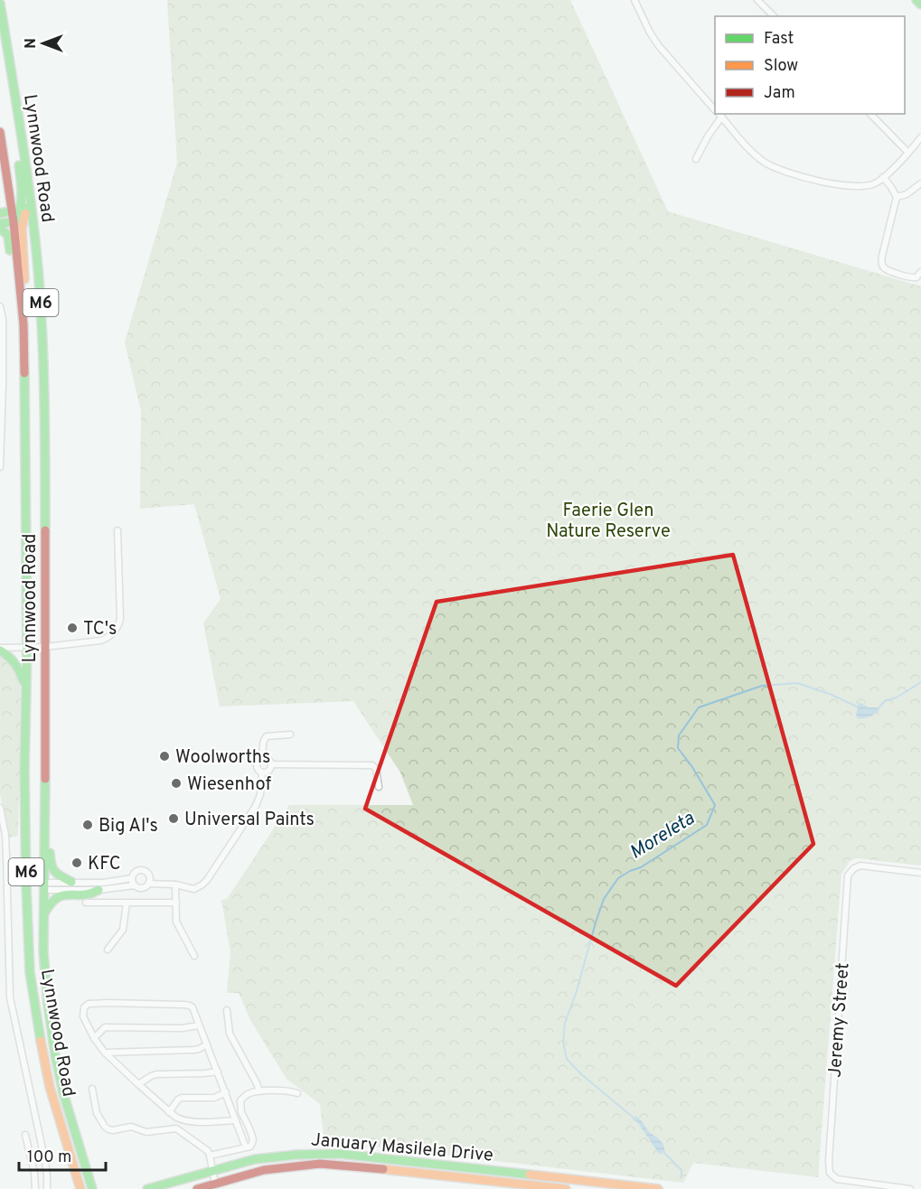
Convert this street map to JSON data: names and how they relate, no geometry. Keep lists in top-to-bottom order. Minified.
{"streets":{"main road":["Lynnwood Road","M6","January Masilela Drive"],"street":["Jeremy Street"]},"water":["Moreleta"],"parks":["Faerie Glen Nature Reserve"],"places":["TC's","Woolworths","Wiesenhof","Universal Paints","Big Al's","KFC"],"legend":["Fast","Slow","Jam"],"scale_bar":"100 m","north":"left"}
